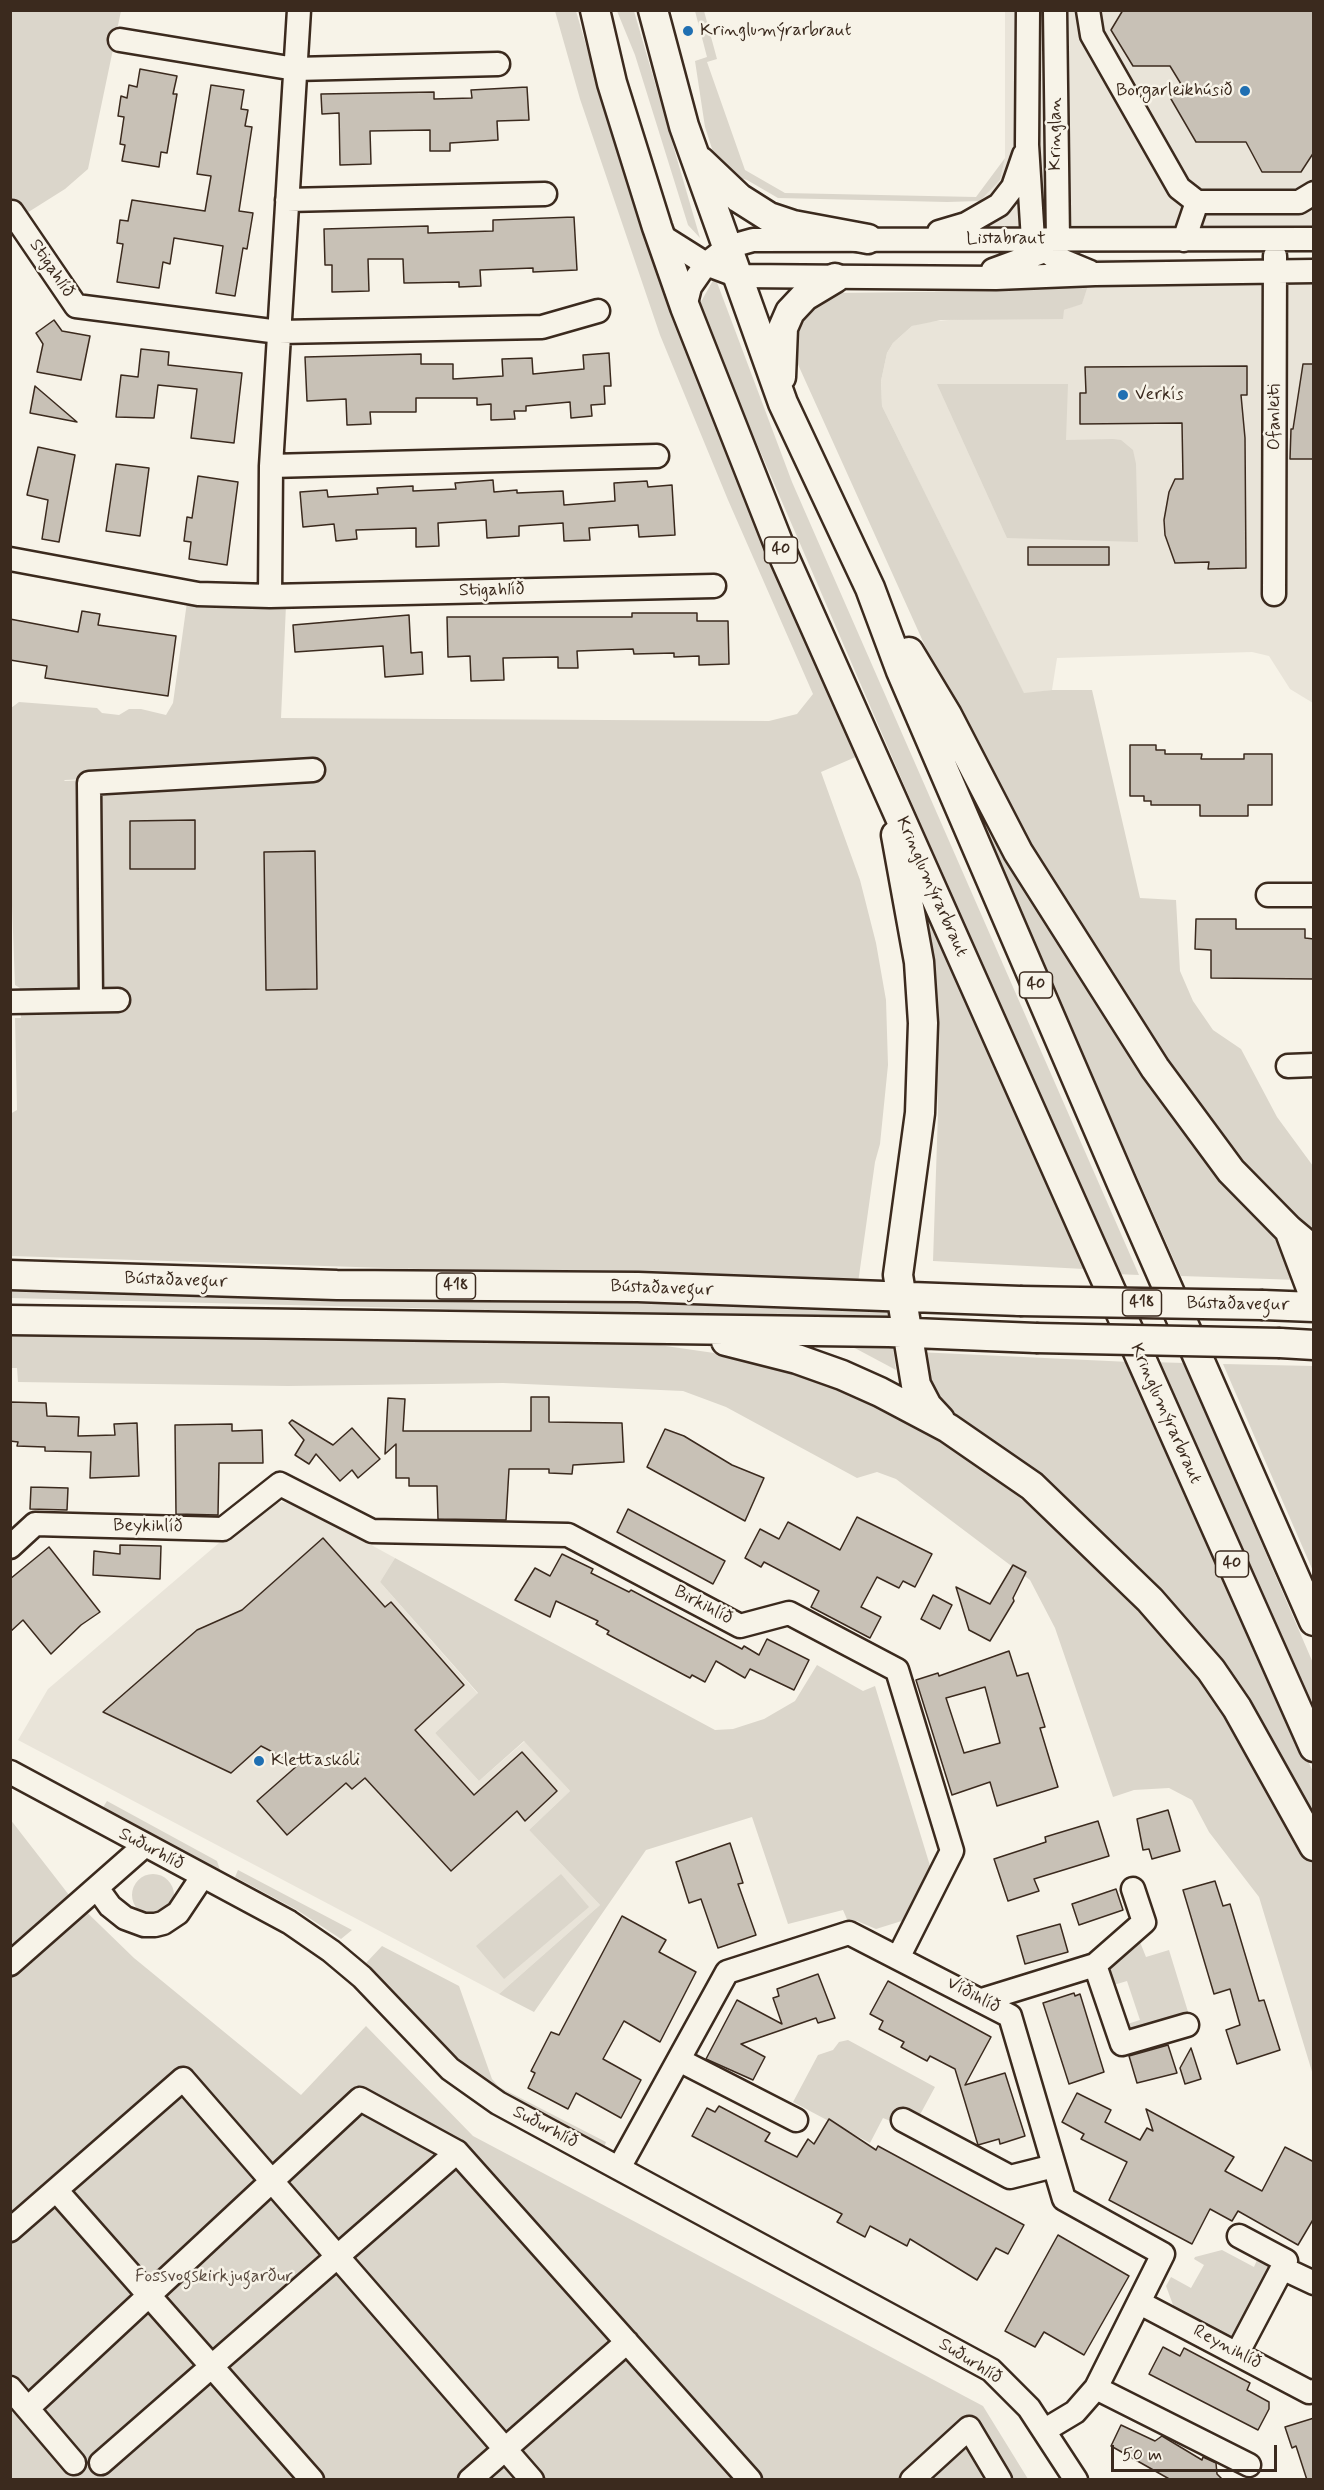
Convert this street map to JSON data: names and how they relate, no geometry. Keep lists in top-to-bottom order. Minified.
{"streets":{"main road":["40","Kringlumýrarbraut","Bústaðavegur","418"],"street":["Kringlan","Listabraut","Stigahlíð","Ofanleiti","Beykihlíð","Birkihlíð","Suðurhlíð","Víðihlíð","Reynihlíð"]},"crossings":[["Kringlan","Listabraut"],["Listabraut","Ofanleiti"],["Listabraut","40"],["Beykihlíð","Birkihlíð"],["Birkihlíð","Víðihlíð"],["Suðurhlíð","Víðihlíð"],["Víðihlíð","Reynihlíð"]],"parks":["Fossvogskirkjugarður"],"places":["Kringlumýrarbraut","Borgarleikhúsið","Verkís","Klettaskóli"],"scale_bar":"50 m"}
